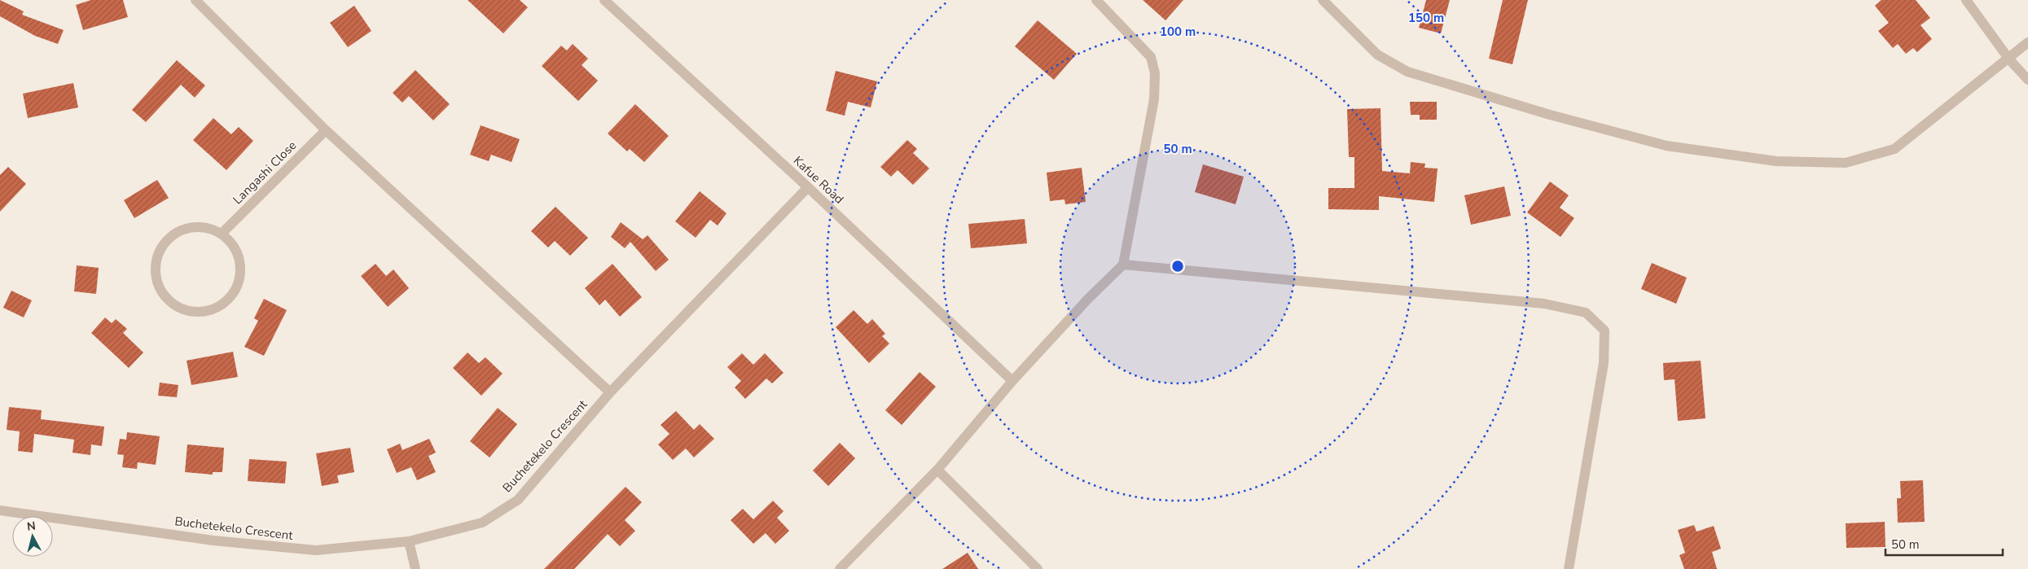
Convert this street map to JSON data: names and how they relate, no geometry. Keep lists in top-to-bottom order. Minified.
{"streets":{"street":["Langashi Close","Kafue Road","Buchetekelo Crescent"]},"crossings":[["Kafue Road","Buchetekelo Crescent"]],"scale_bar":"50 m","north":"top","rings":["150 m","100 m","50 m"]}
